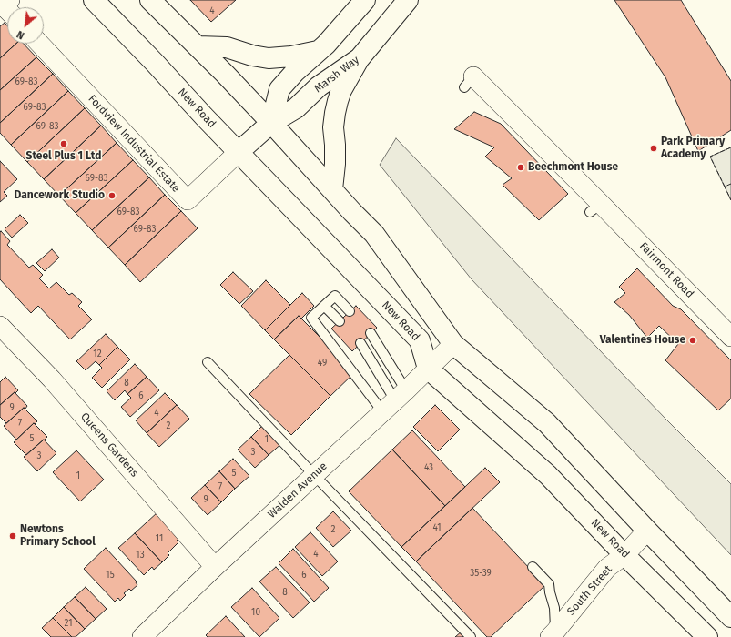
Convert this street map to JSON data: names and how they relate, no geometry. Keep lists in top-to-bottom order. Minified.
{"streets":{"main road":["Marsh Way","New Road"],"street":["Fordview Industrial Estate","Fairmont Road","Queens Gardens","Walden Avenue","South Street"]},"crossings":[["Marsh Way","New Road"],["Marsh Way","Fordview Industrial Estate"],["New Road","Fordview Industrial Estate"],["New Road","Walden Avenue"],["New Road","South Street"],["Queens Gardens","Walden Avenue"]],"places":["Steel Plus 1 Ltd","Park Primary Academy","Beechmont House","Dancework Studio","Valentines House","Newtons Primary School"],"house_numbers":["4","69-83","69-83","69-83","69-83","69-83","69-83","12","49","8","6","9","4","7","2","5","1","3","3","43","5","1","7","9","41","2","11","4","13","35-39","15","6","8","10","21"],"north":"bottom left"}
